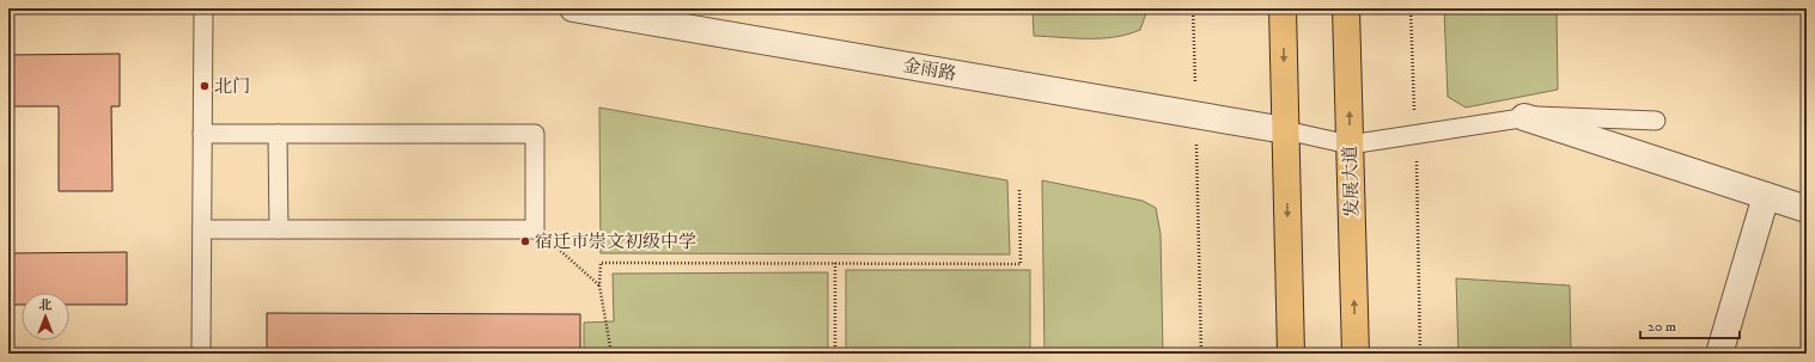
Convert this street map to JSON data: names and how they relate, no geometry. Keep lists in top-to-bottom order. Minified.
{"streets":{"main road":["发展大道"],"street":["金雨路"]},"places":["北门","宿迁市崇文初级中学"],"scale_bar":"20 m","north":"top"}
